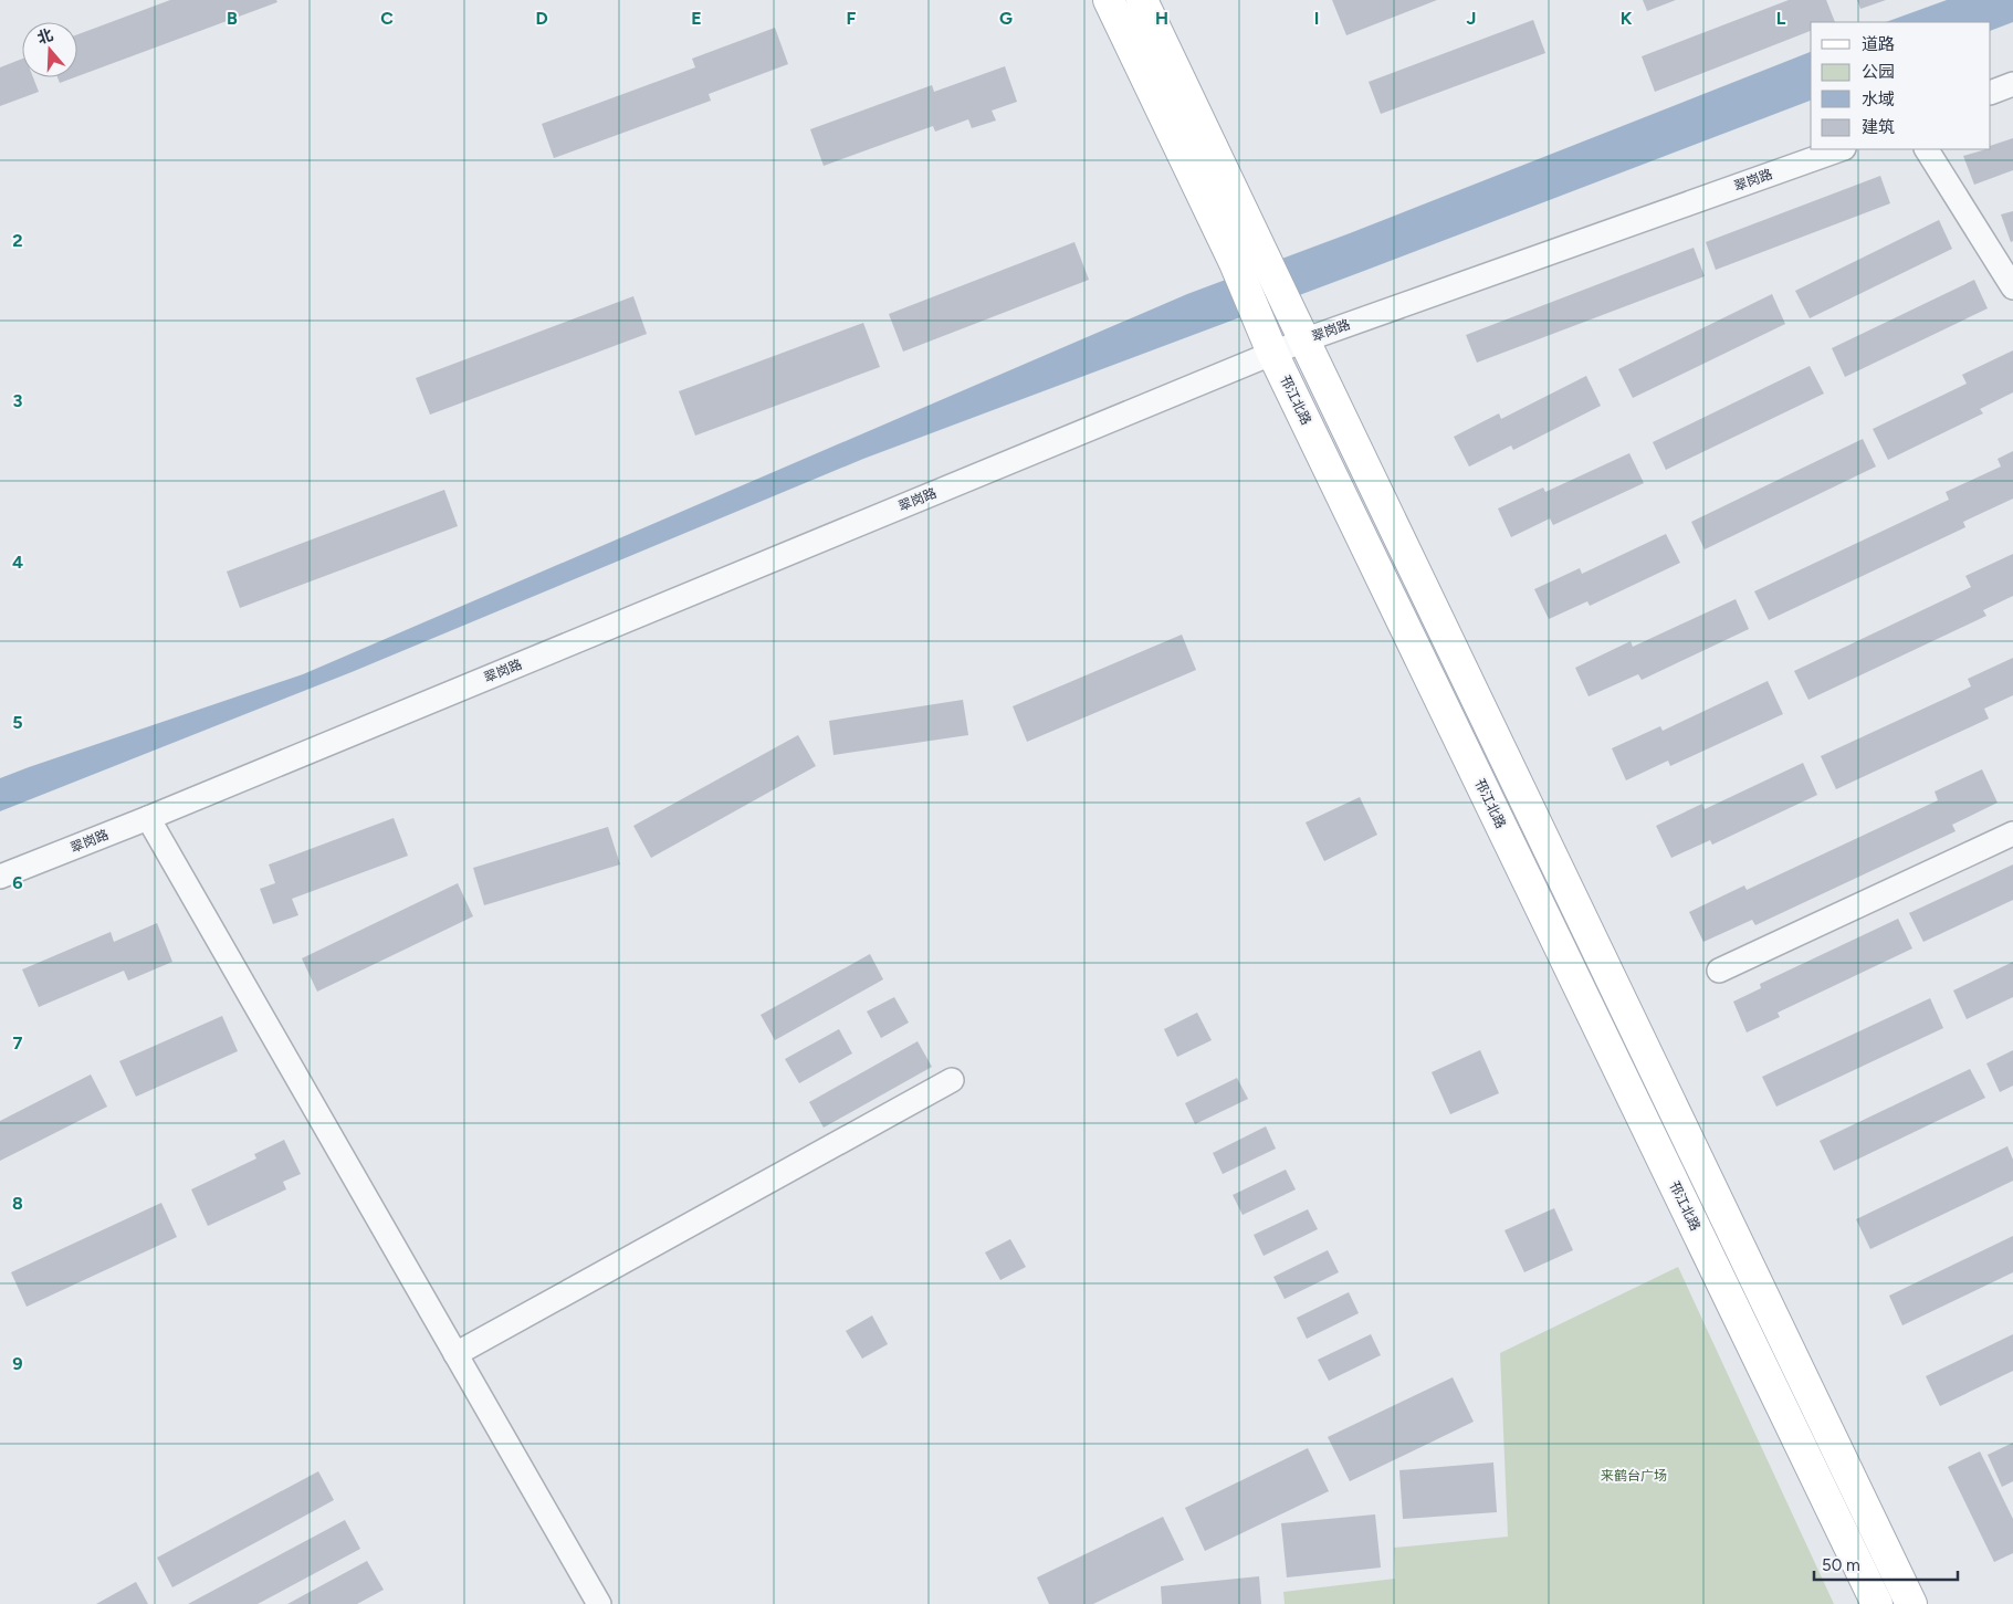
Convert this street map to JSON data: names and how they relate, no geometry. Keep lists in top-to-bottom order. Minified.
{"streets":{"main road":["邗江北路"],"street":["翠岗路"]},"crossings":[["翠岗路","邗江北路"]],"parks":["来鹤台广场"],"legend":["道路","公园","水域","建筑"],"scale_bar":"50 m","north":"top","grid":{"columns":["B","C","D","E","F","G","H","I","J","K","L"],"rows":["2","3","4","5","6","7","8","9"]}}
